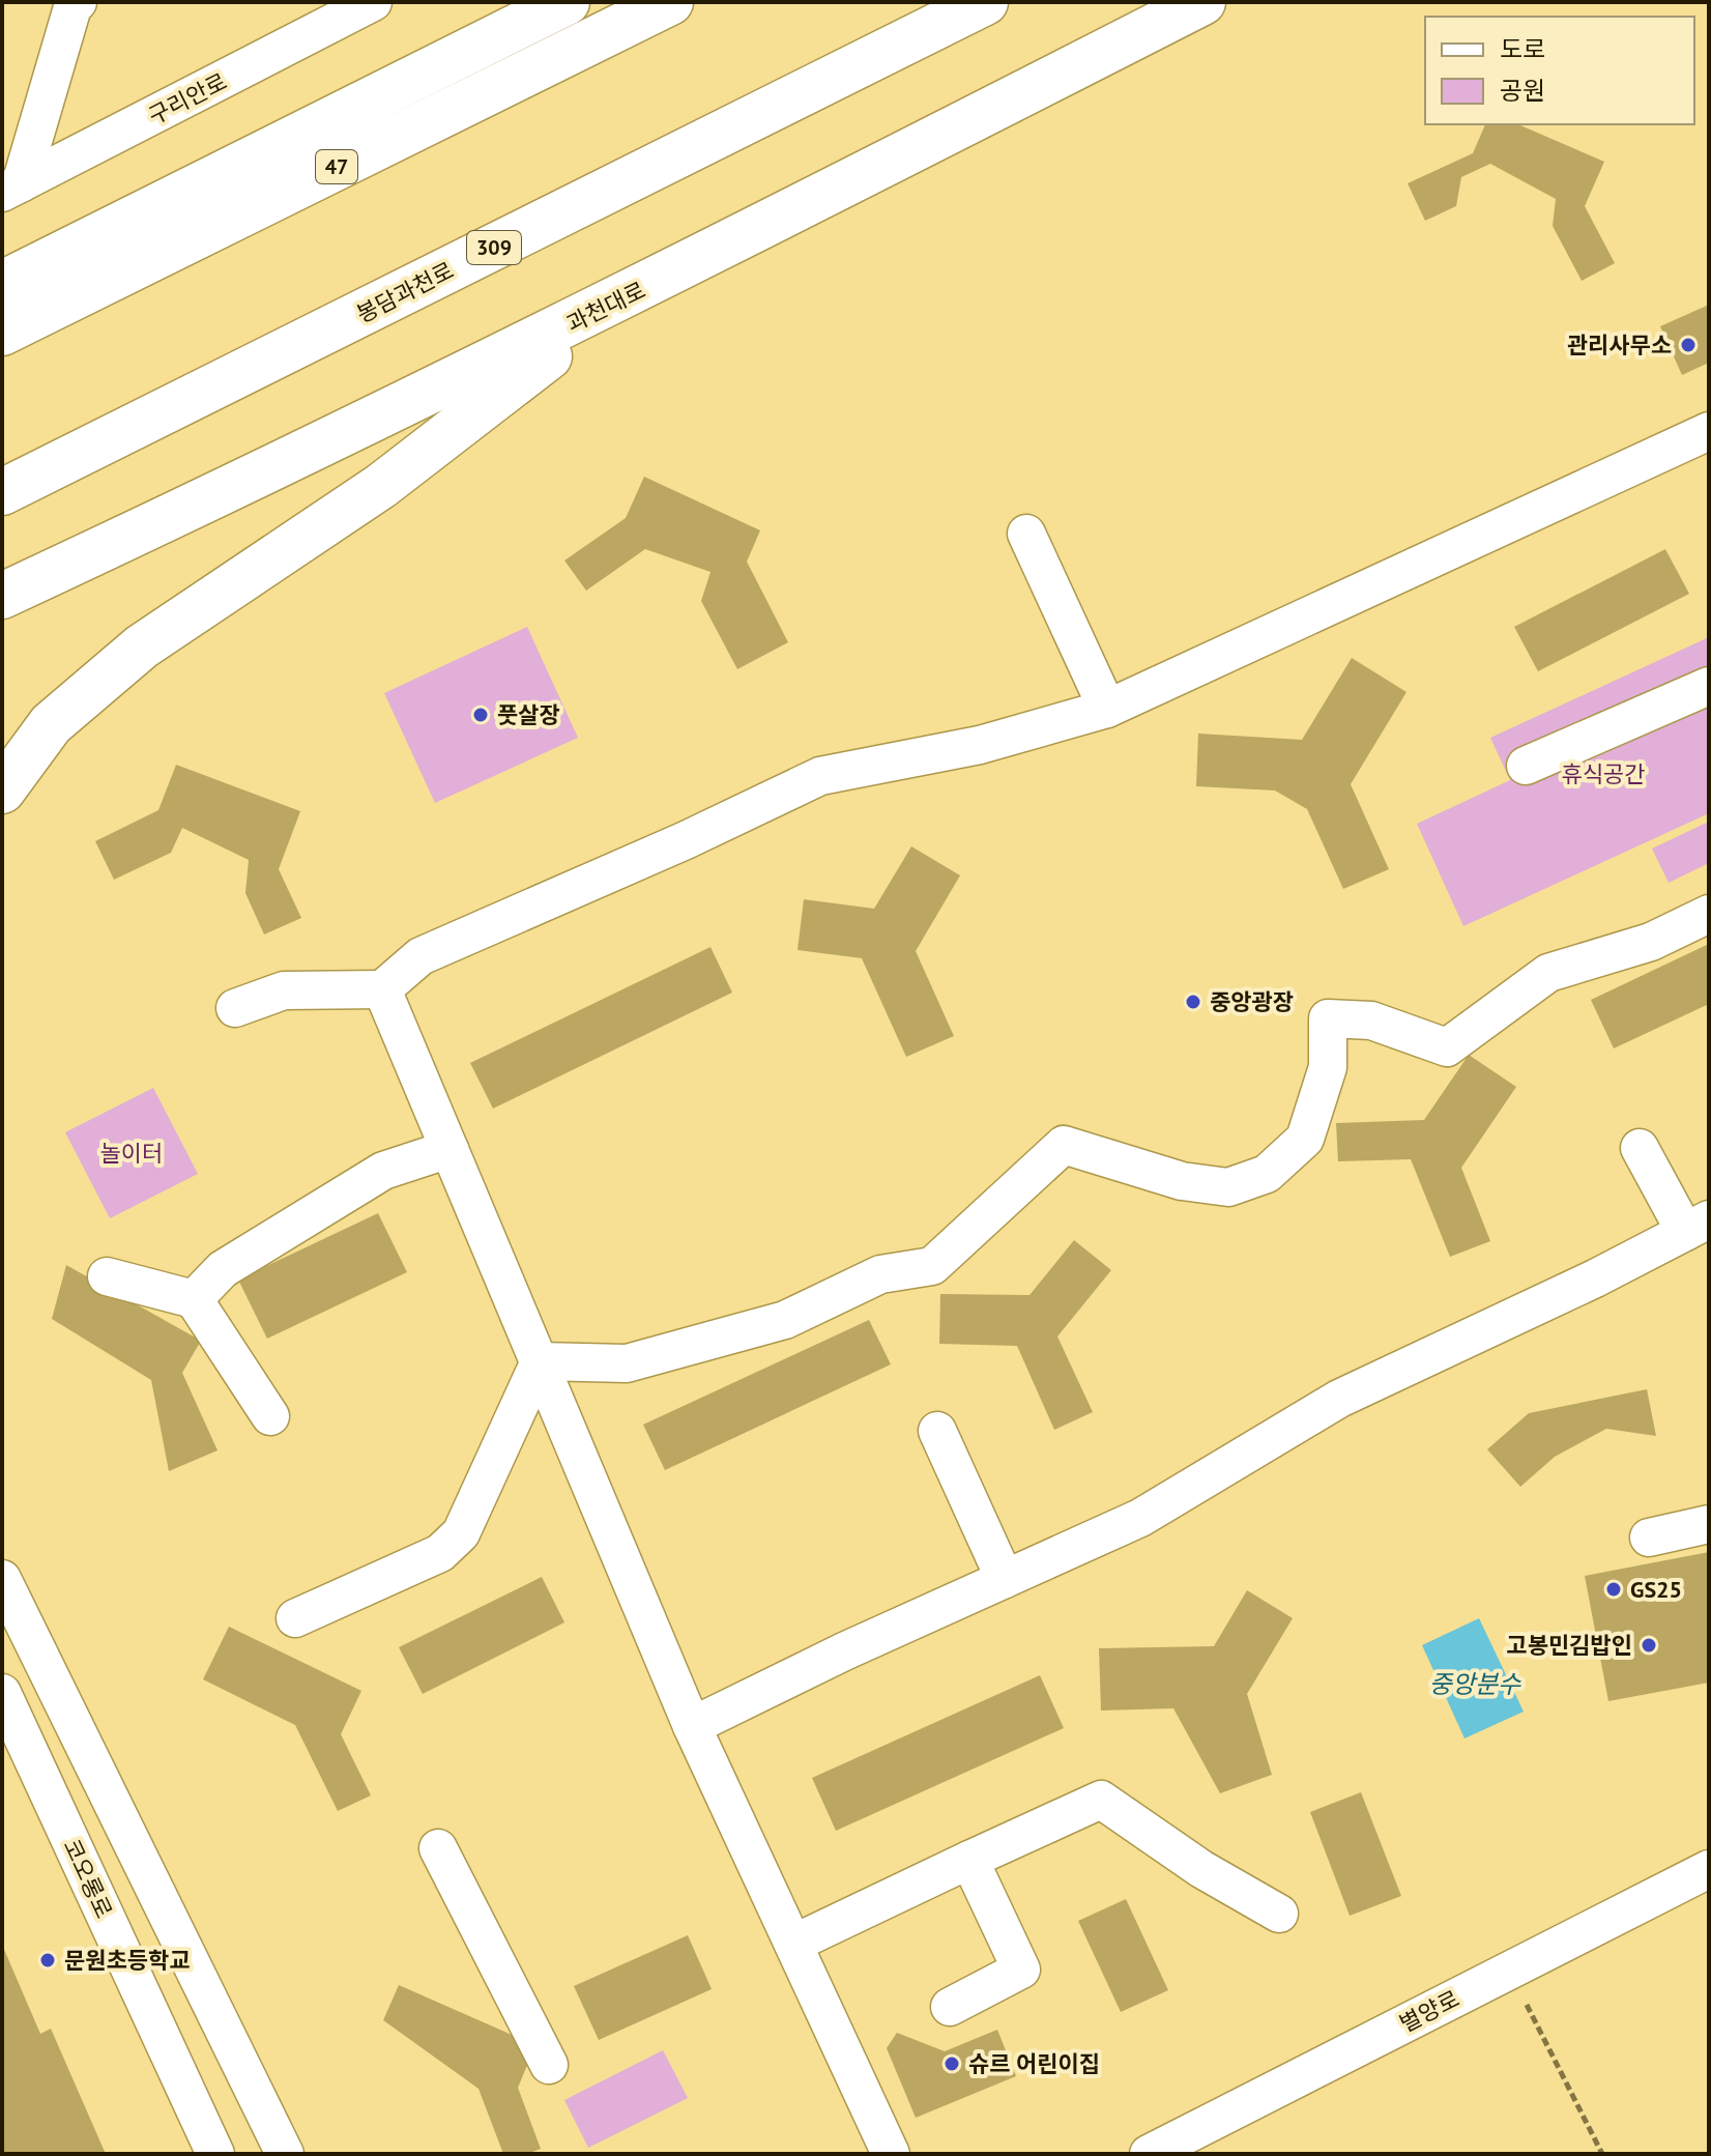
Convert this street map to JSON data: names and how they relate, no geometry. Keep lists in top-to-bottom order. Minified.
{"streets":{"highway":["47","309","봉담과천로","과천대로"],"street":["구리안로","코오롱로","별양로"]},"water":["중앙분수"],"parks":["휴식공간","놀이터"],"places":["관리사무소","풋살장","중앙광장","GS25","고봉민김밥인","문원초등학교","슈르 어린이집"],"legend":["도로","공원"]}
